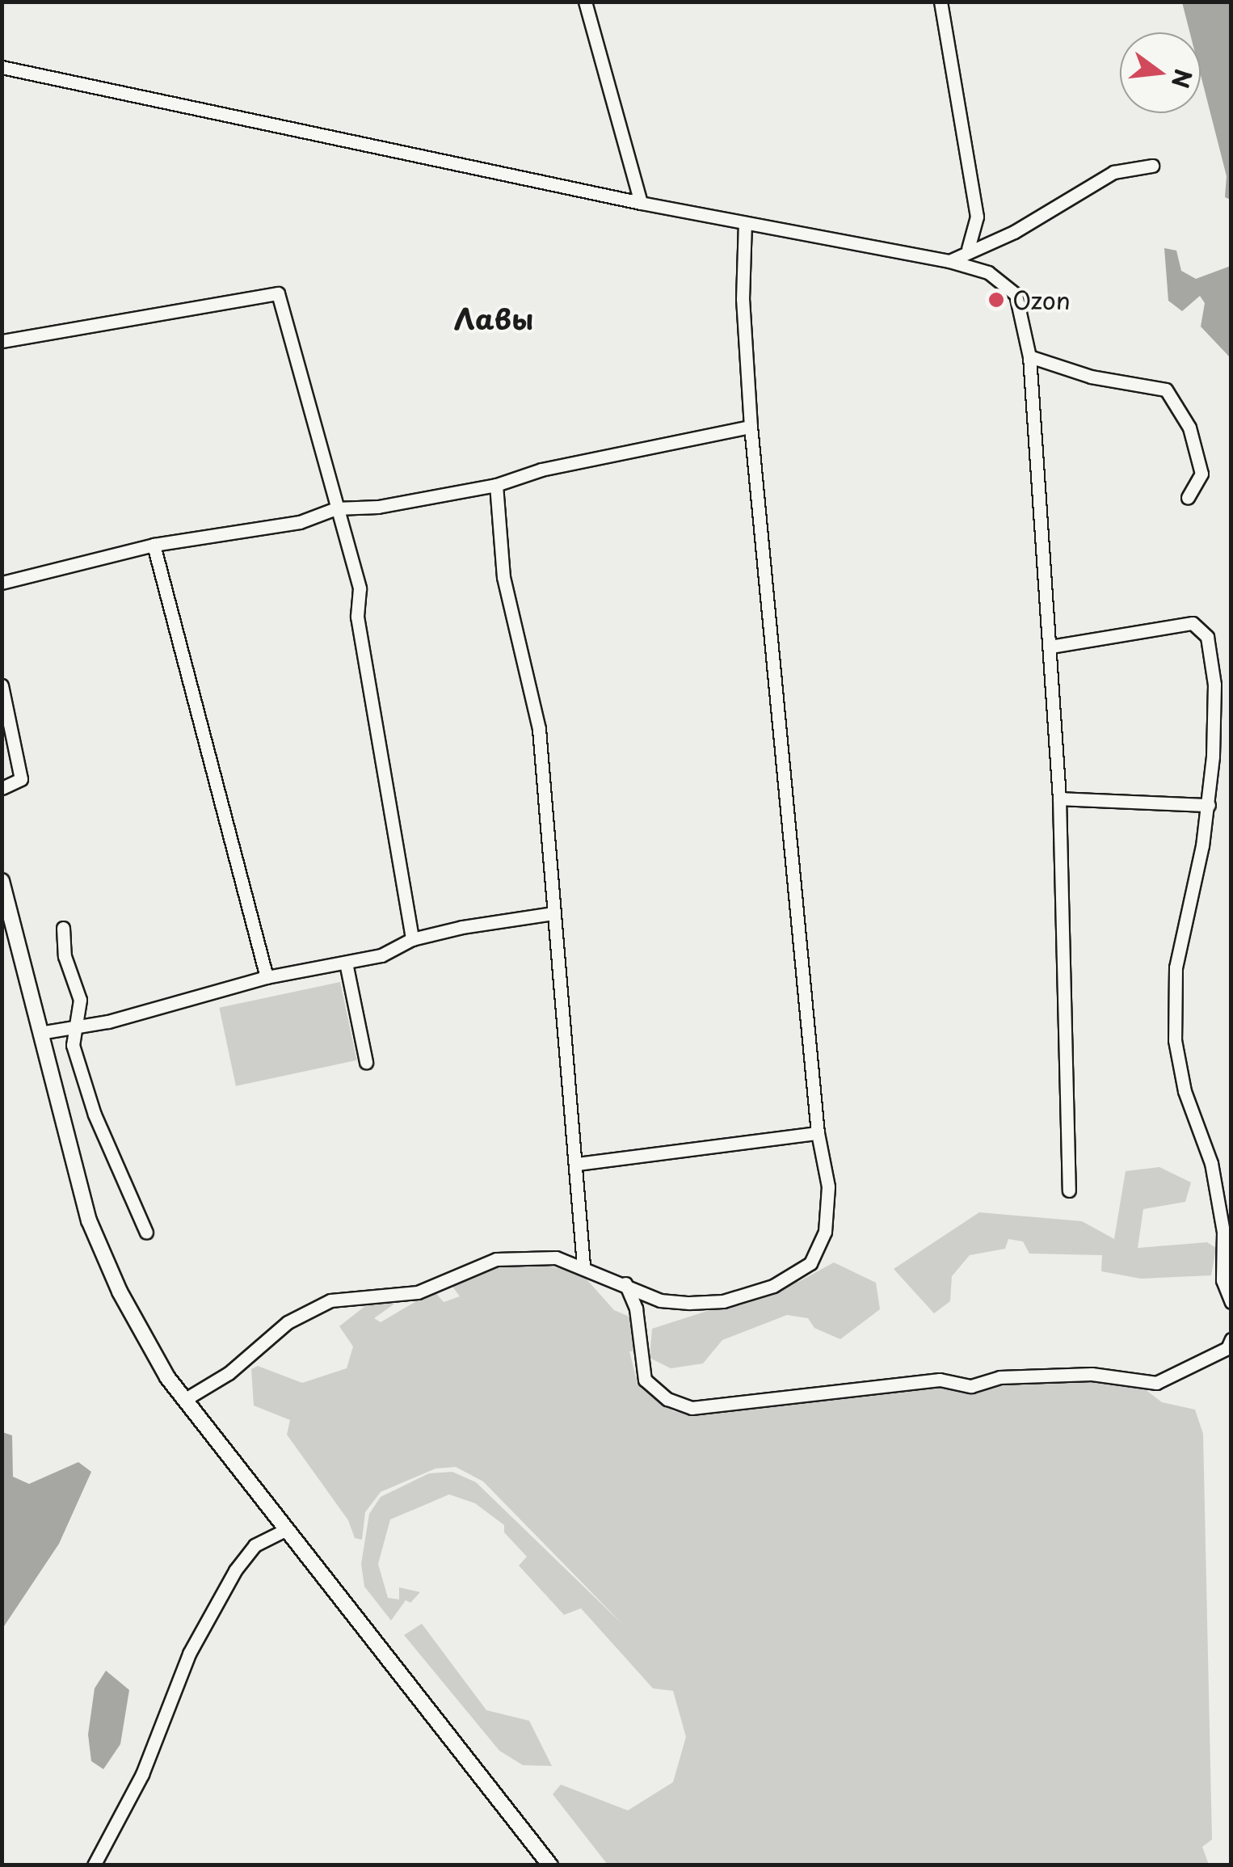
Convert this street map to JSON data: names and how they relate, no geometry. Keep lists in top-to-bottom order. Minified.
{"districts":["Лавы"],"places":["Ozon"],"north":"right"}
